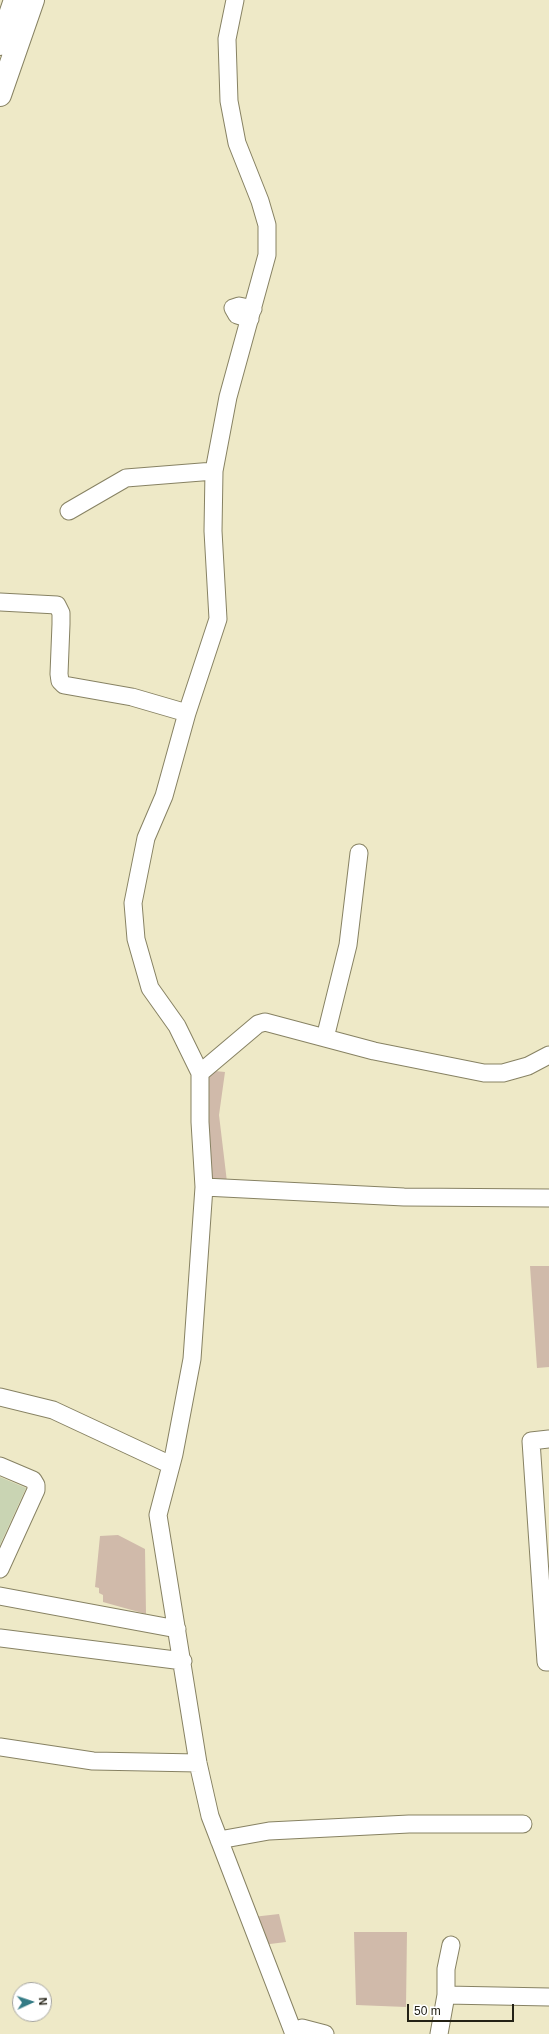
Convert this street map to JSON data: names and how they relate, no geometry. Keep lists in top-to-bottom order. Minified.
{"scale_bar":"50 m","north":"right"}
